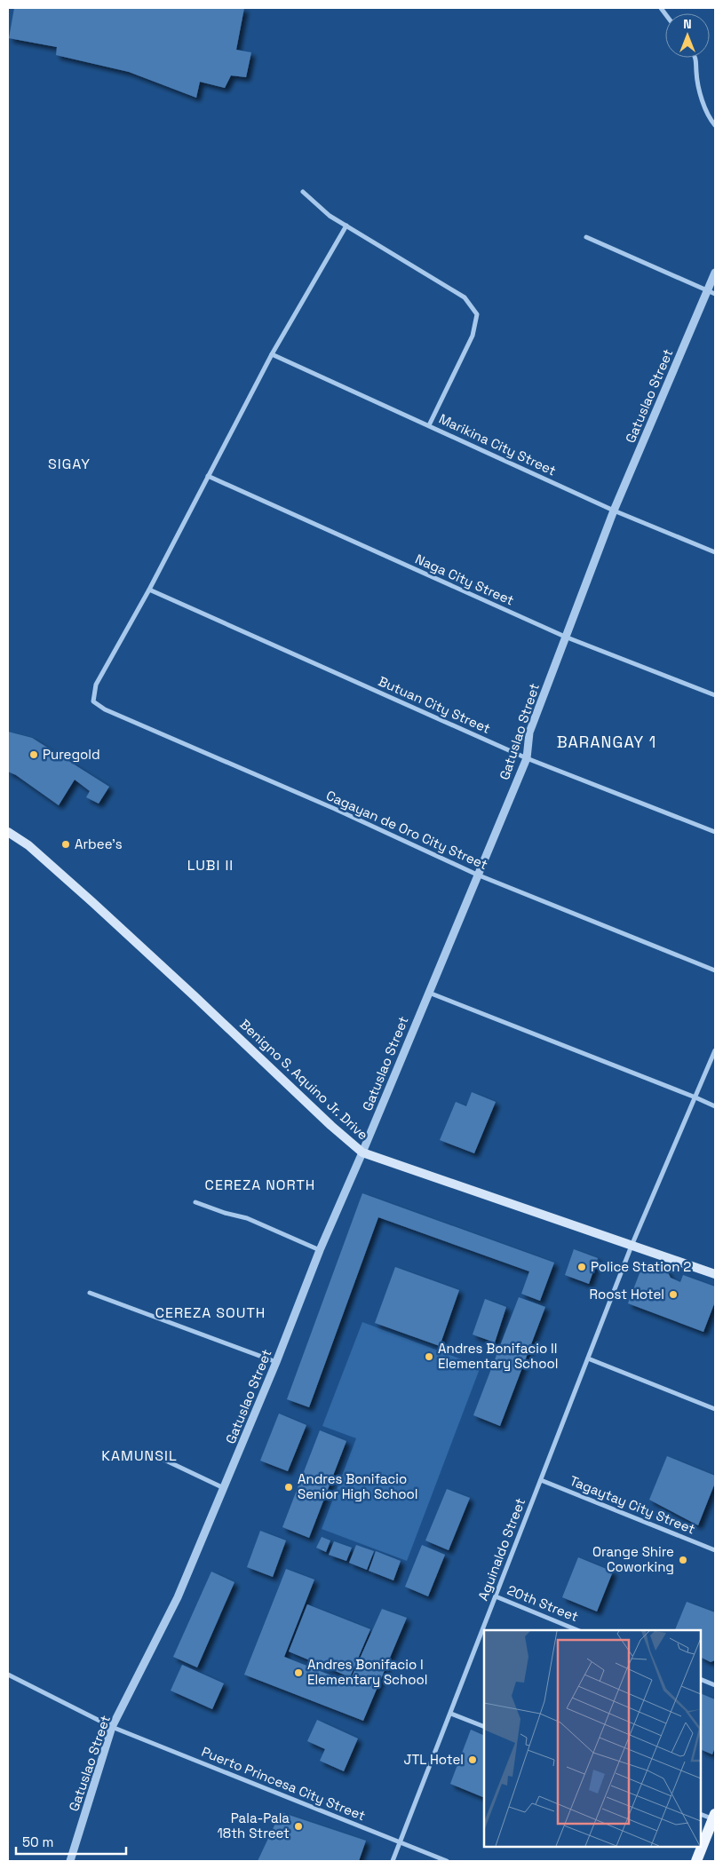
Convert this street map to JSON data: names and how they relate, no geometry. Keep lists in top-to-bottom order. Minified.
{"streets":{"main road":["Benigno S. Aquino Jr. Drive"],"street":["Gatuslao Street","Marikina City Street","Naga City Street","Butuan City Street","Cagayan de Oro City Street","Tagaytay City Street","Aguinaldo Street","20th Street","Puerto Princesa City Street"]},"crossings":[["Gatuslao Street","Marikina City Street"],["Gatuslao Street","Naga City Street"],["Gatuslao Street","Butuan City Street"],["Gatuslao Street","Cagayan de Oro City Street"],["Gatuslao Street","Benigno S. Aquino Jr. Drive"],["Gatuslao Street","Puerto Princesa City Street"],["Butuan City Street","Cagayan de Oro City Street"],["Benigno S. Aquino Jr. Drive","Aguinaldo Street"],["Tagaytay City Street","Aguinaldo Street"],["Aguinaldo Street","20th Street"],["Aguinaldo Street","Puerto Princesa City Street"]],"districts":["SIGAY","BARANGAY 1","LUBI II","CEREZA NORTH","CEREZA SOUTH","KAMUNSIL"],"places":["Puregold","Arbee's","Police Station 2","Roost Hotel","Andres Bonifacio II Elementary School","Andres Bonifacio Senior High School","Orange Shire Coworking","Andres Bonifacio I Elementary School","JTL Hotel","Pala-Pala 18th Street"],"scale_bar":"50 m","north":"top"}
